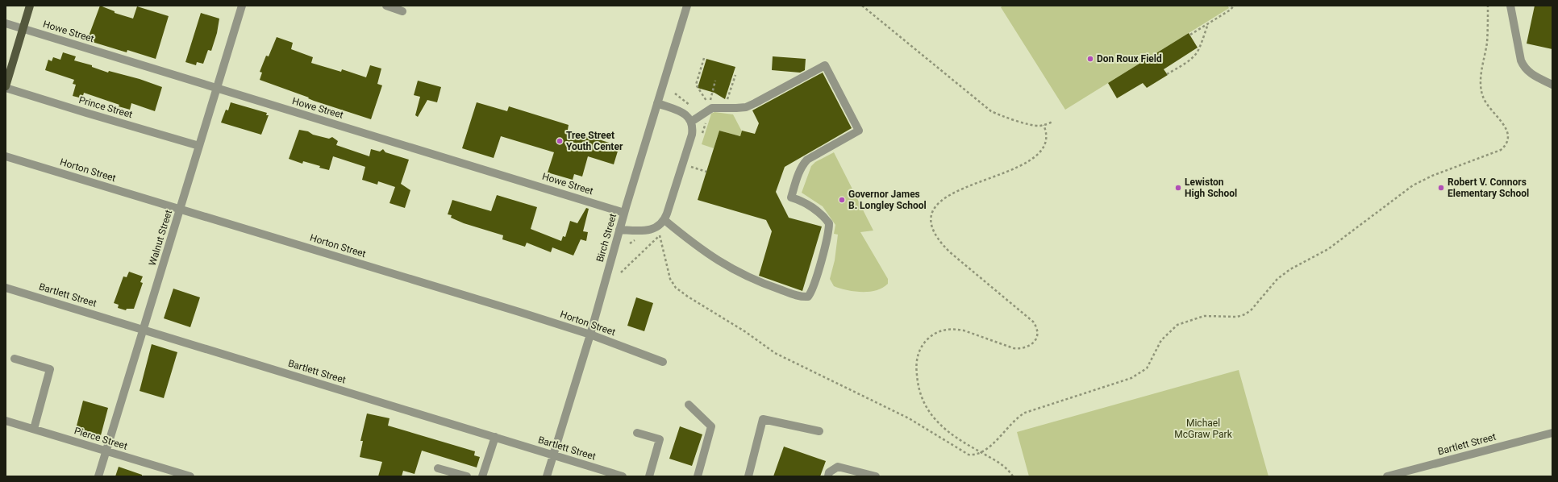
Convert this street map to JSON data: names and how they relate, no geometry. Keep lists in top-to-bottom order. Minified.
{"streets":{"street":["Howe Street","Prince Street","Horton Street","Walnut Street","Birch Street","Bartlett Street","Pierce Street"]},"crossings":[["Howe Street","Walnut Street"],["Howe Street","Birch Street"],["Prince Street","Walnut Street"],["Horton Street","Walnut Street"],["Horton Street","Birch Street"],["Walnut Street","Bartlett Street"],["Walnut Street","Pierce Street"],["Birch Street","Bartlett Street"]],"parks":["Michael McGraw Park"],"places":["Don Roux Field","Tree Street Youth Center","Lewiston High School","Robert V. Connors Elementary School","Governor James B. Longley School"]}
